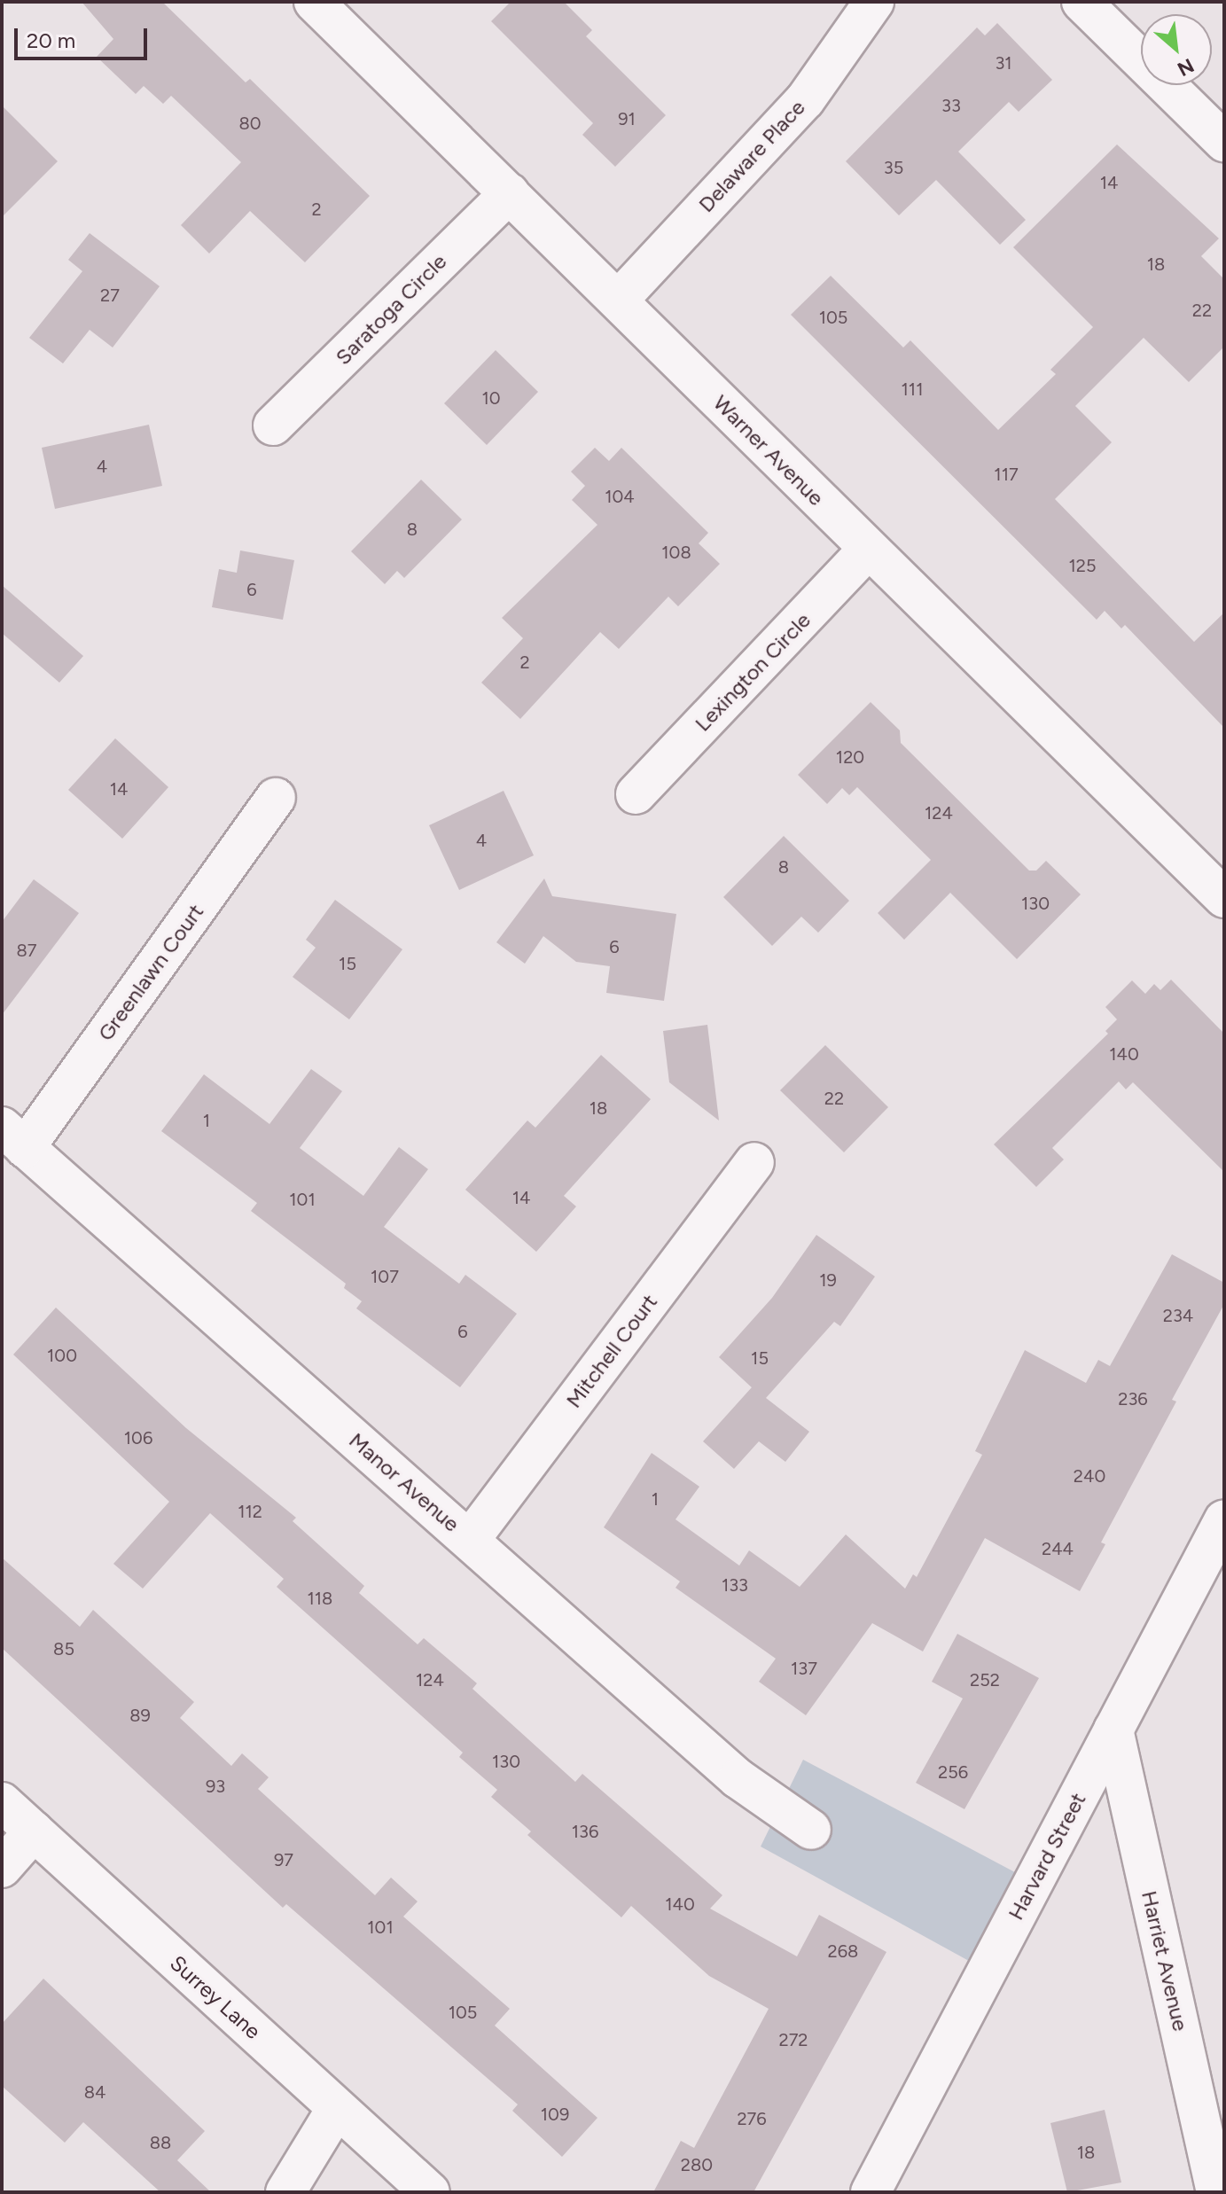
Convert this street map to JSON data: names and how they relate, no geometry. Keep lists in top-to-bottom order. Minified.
{"streets":{"street":["Delaware Place","Saratoga Circle","Warner Avenue","Lexington Circle","Greenlawn Court","Mitchell Court","Manor Avenue","Harvard Street","Harriet Avenue","Surrey Lane"]},"crossings":[["Delaware Place","Warner Avenue"],["Saratoga Circle","Warner Avenue"],["Warner Avenue","Lexington Circle"],["Greenlawn Court","Manor Avenue"],["Mitchell Court","Manor Avenue"],["Harvard Street","Harriet Avenue"]],"house_numbers":["31","33","91","80","35","14","2","18","27","22","105","111","10","4","117","104","8","108","125","6","2","120","14","124","4","8","130","6","87","15","140","22","18","1","14","101","107","19","234","6","100","15","236","106","240","1","112","244","133","118","85","137","124","252","89","130","256","93","136","97","140","101","268","105","272","84","109","276","88","18","280"],"scale_bar":"20 m","north":"bottom right"}
